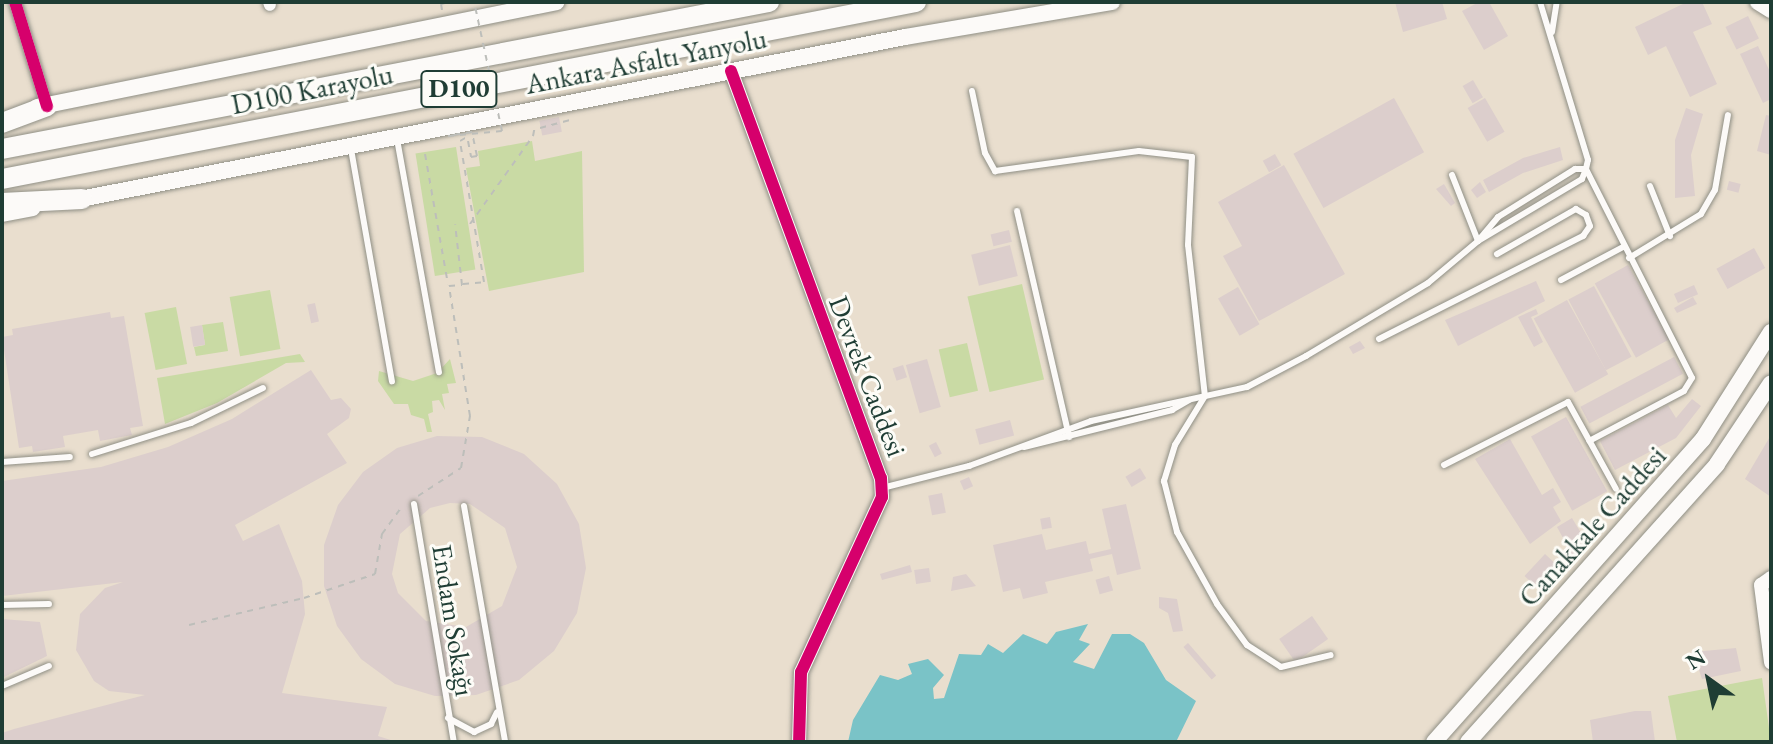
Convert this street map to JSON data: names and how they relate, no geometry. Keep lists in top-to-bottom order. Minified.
{"streets":{"highway":["D100 Karayolu","D100"],"main road":["Ankara Asfaltı Yanyolu","Canakkale Caddesi"],"street":["Devrek Caddesi"],"lane":["Endam Sokağı"]},"crossings":[["Ankara Asfaltı Yanyolu","Devrek Caddesi"]],"north":"top left"}
